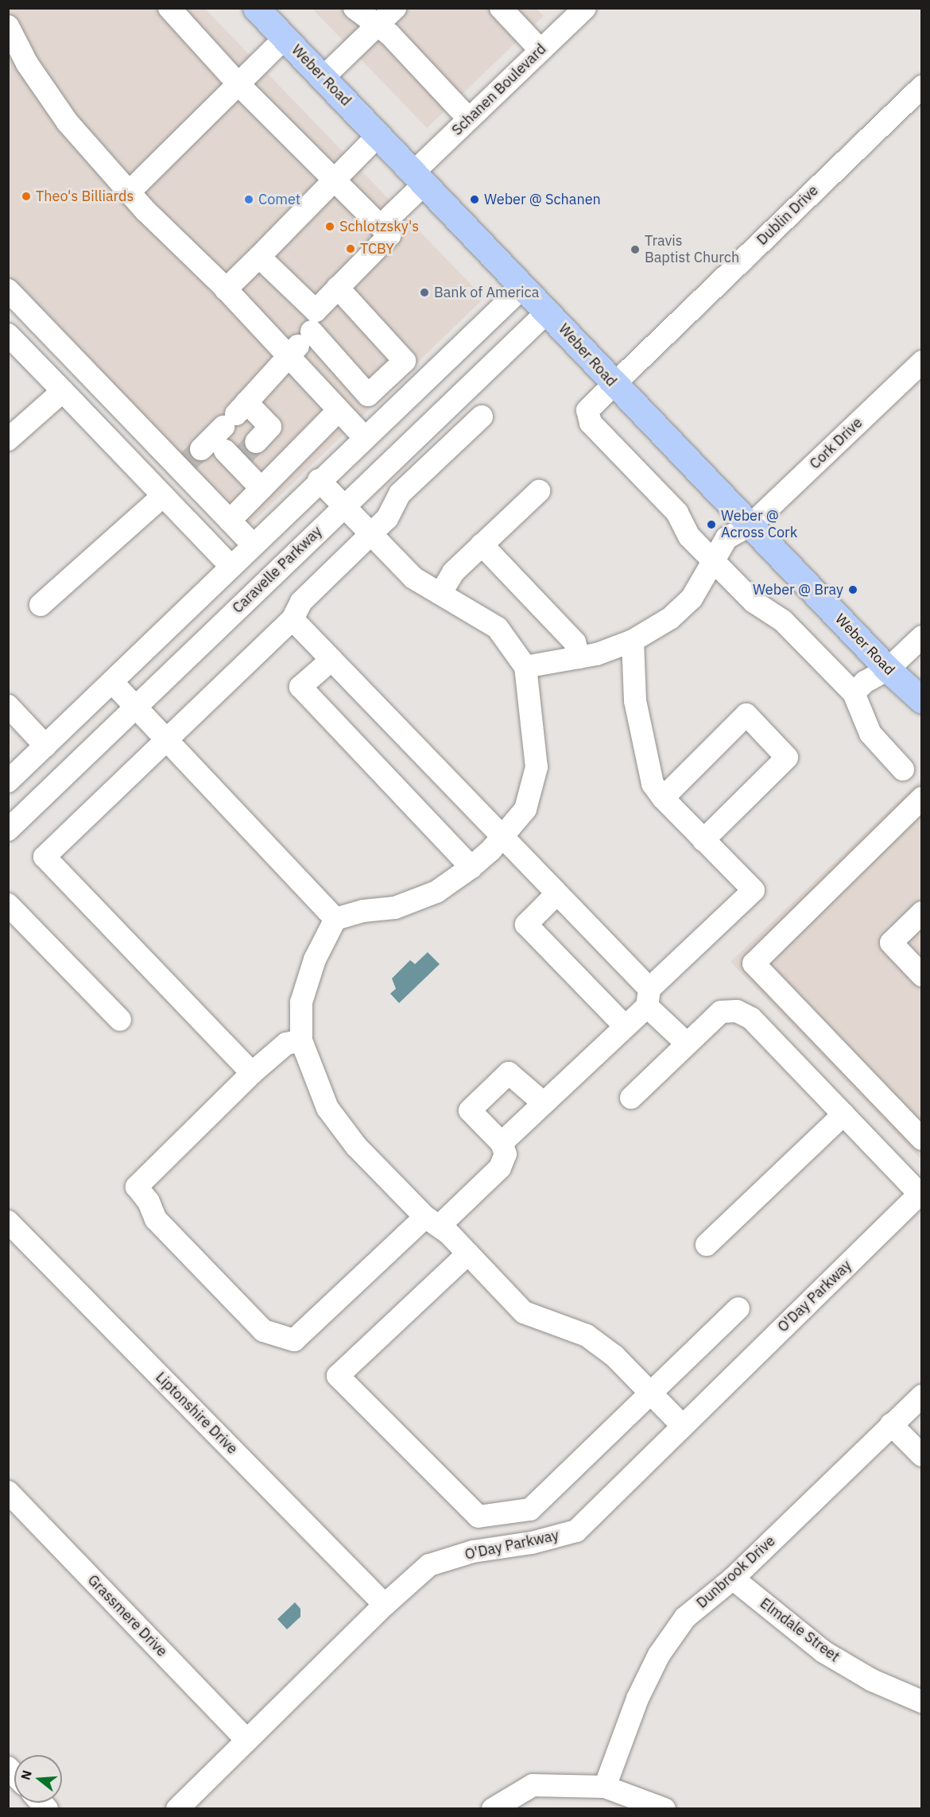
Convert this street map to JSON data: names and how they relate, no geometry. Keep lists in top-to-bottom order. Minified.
{"streets":{"main road":["Weber Road"],"street":["Schanen Boulevard","Dublin Drive","Cork Drive","Caravelle Parkway","O'Day Parkway","Liptonshire Drive","Dunbrook Drive","Grassmere Drive","Elmdale Street"]},"crossings":[["Weber Road","Schanen Boulevard"],["Weber Road","Dublin Drive"],["Weber Road","Cork Drive"],["Weber Road","Caravelle Parkway"],["Dublin Drive","Cork Drive"],["O'Day Parkway","Liptonshire Drive"],["O'Day Parkway","Grassmere Drive"],["Dunbrook Drive","Elmdale Street"]],"places":["Theo's Billiards","Comet","Weber @ Schanen","Schlotzsky's","TCBY","Travis Baptist Church","Bank of America","Weber @ Across Cork","Weber @ Bray"],"north":"left"}
